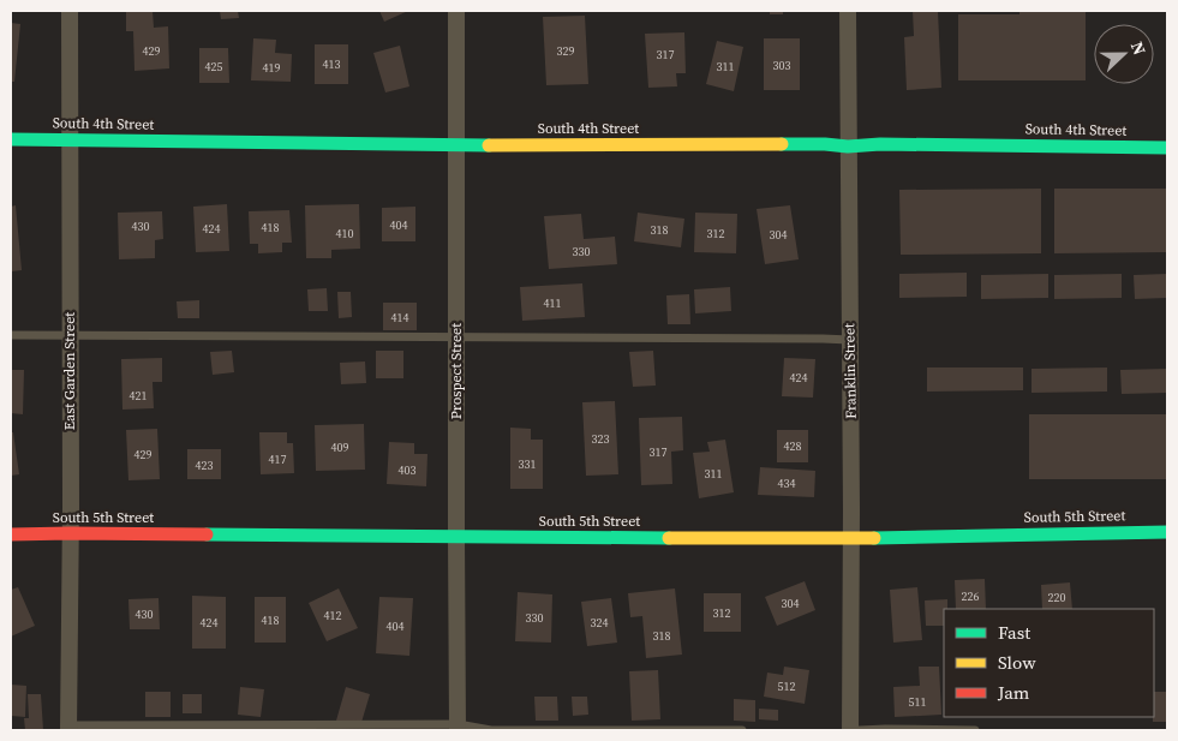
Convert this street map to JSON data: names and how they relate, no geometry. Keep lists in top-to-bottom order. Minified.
{"streets":{"street":["South 4th Street","East Garden Street","Prospect Street","Franklin Street","South 5th Street"]},"crossings":[["South 4th Street","East Garden Street"],["South 4th Street","Prospect Street"],["South 4th Street","Franklin Street"],["East Garden Street","South 5th Street"],["Prospect Street","South 5th Street"],["Franklin Street","South 5th Street"]],"house_numbers":["429","329","317","413","303","425","311","419","404","430","418","424","318","410","312","304","330","411","414","424","421","323","428","409","317","429","417","331","423","403","311","434","226","220","304","312","430","412","330","418","424","324","404","318","512","511"],"legend":["Fast","Slow","Jam"],"north":"right"}
